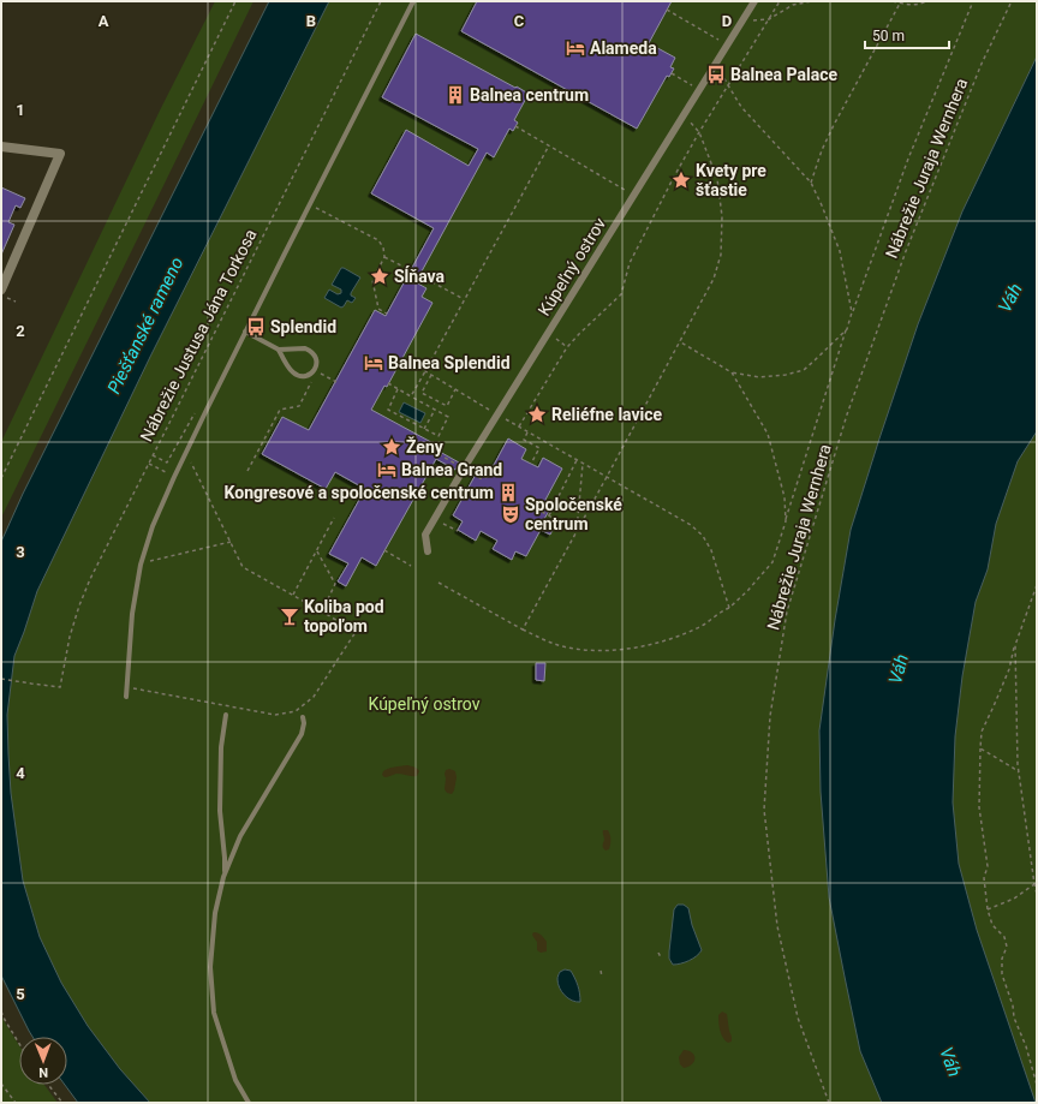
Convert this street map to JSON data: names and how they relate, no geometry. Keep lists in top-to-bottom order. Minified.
{"streets":{"street":["Kúpeľný ostrov"],"path":["Nábrežie Juraja Wernhera","Nábrežie Justusa Jána Torkosa"]},"water":["Váh","Piešťanské rameno"],"parks":["Kúpeľný ostrov"],"places":{"hotel":["Alameda","Balnea Splendid","Balnea Grand"],"bus stop":["Balnea Palace","Splendid"],"building":["Balnea centrum","Kongresové a spoločenské centrum"],"place":["Kvety pre šťastie","Sĺňava","Reliéfne lavice","Ženy"],"theatre":["Spoločenské centrum"],"bar":["Koliba pod topoľom"]},"scale_bar":"50 m","north":"bottom","grid":{"columns":["A","B","C","D"],"rows":["1","2","3","4","5"]}}
